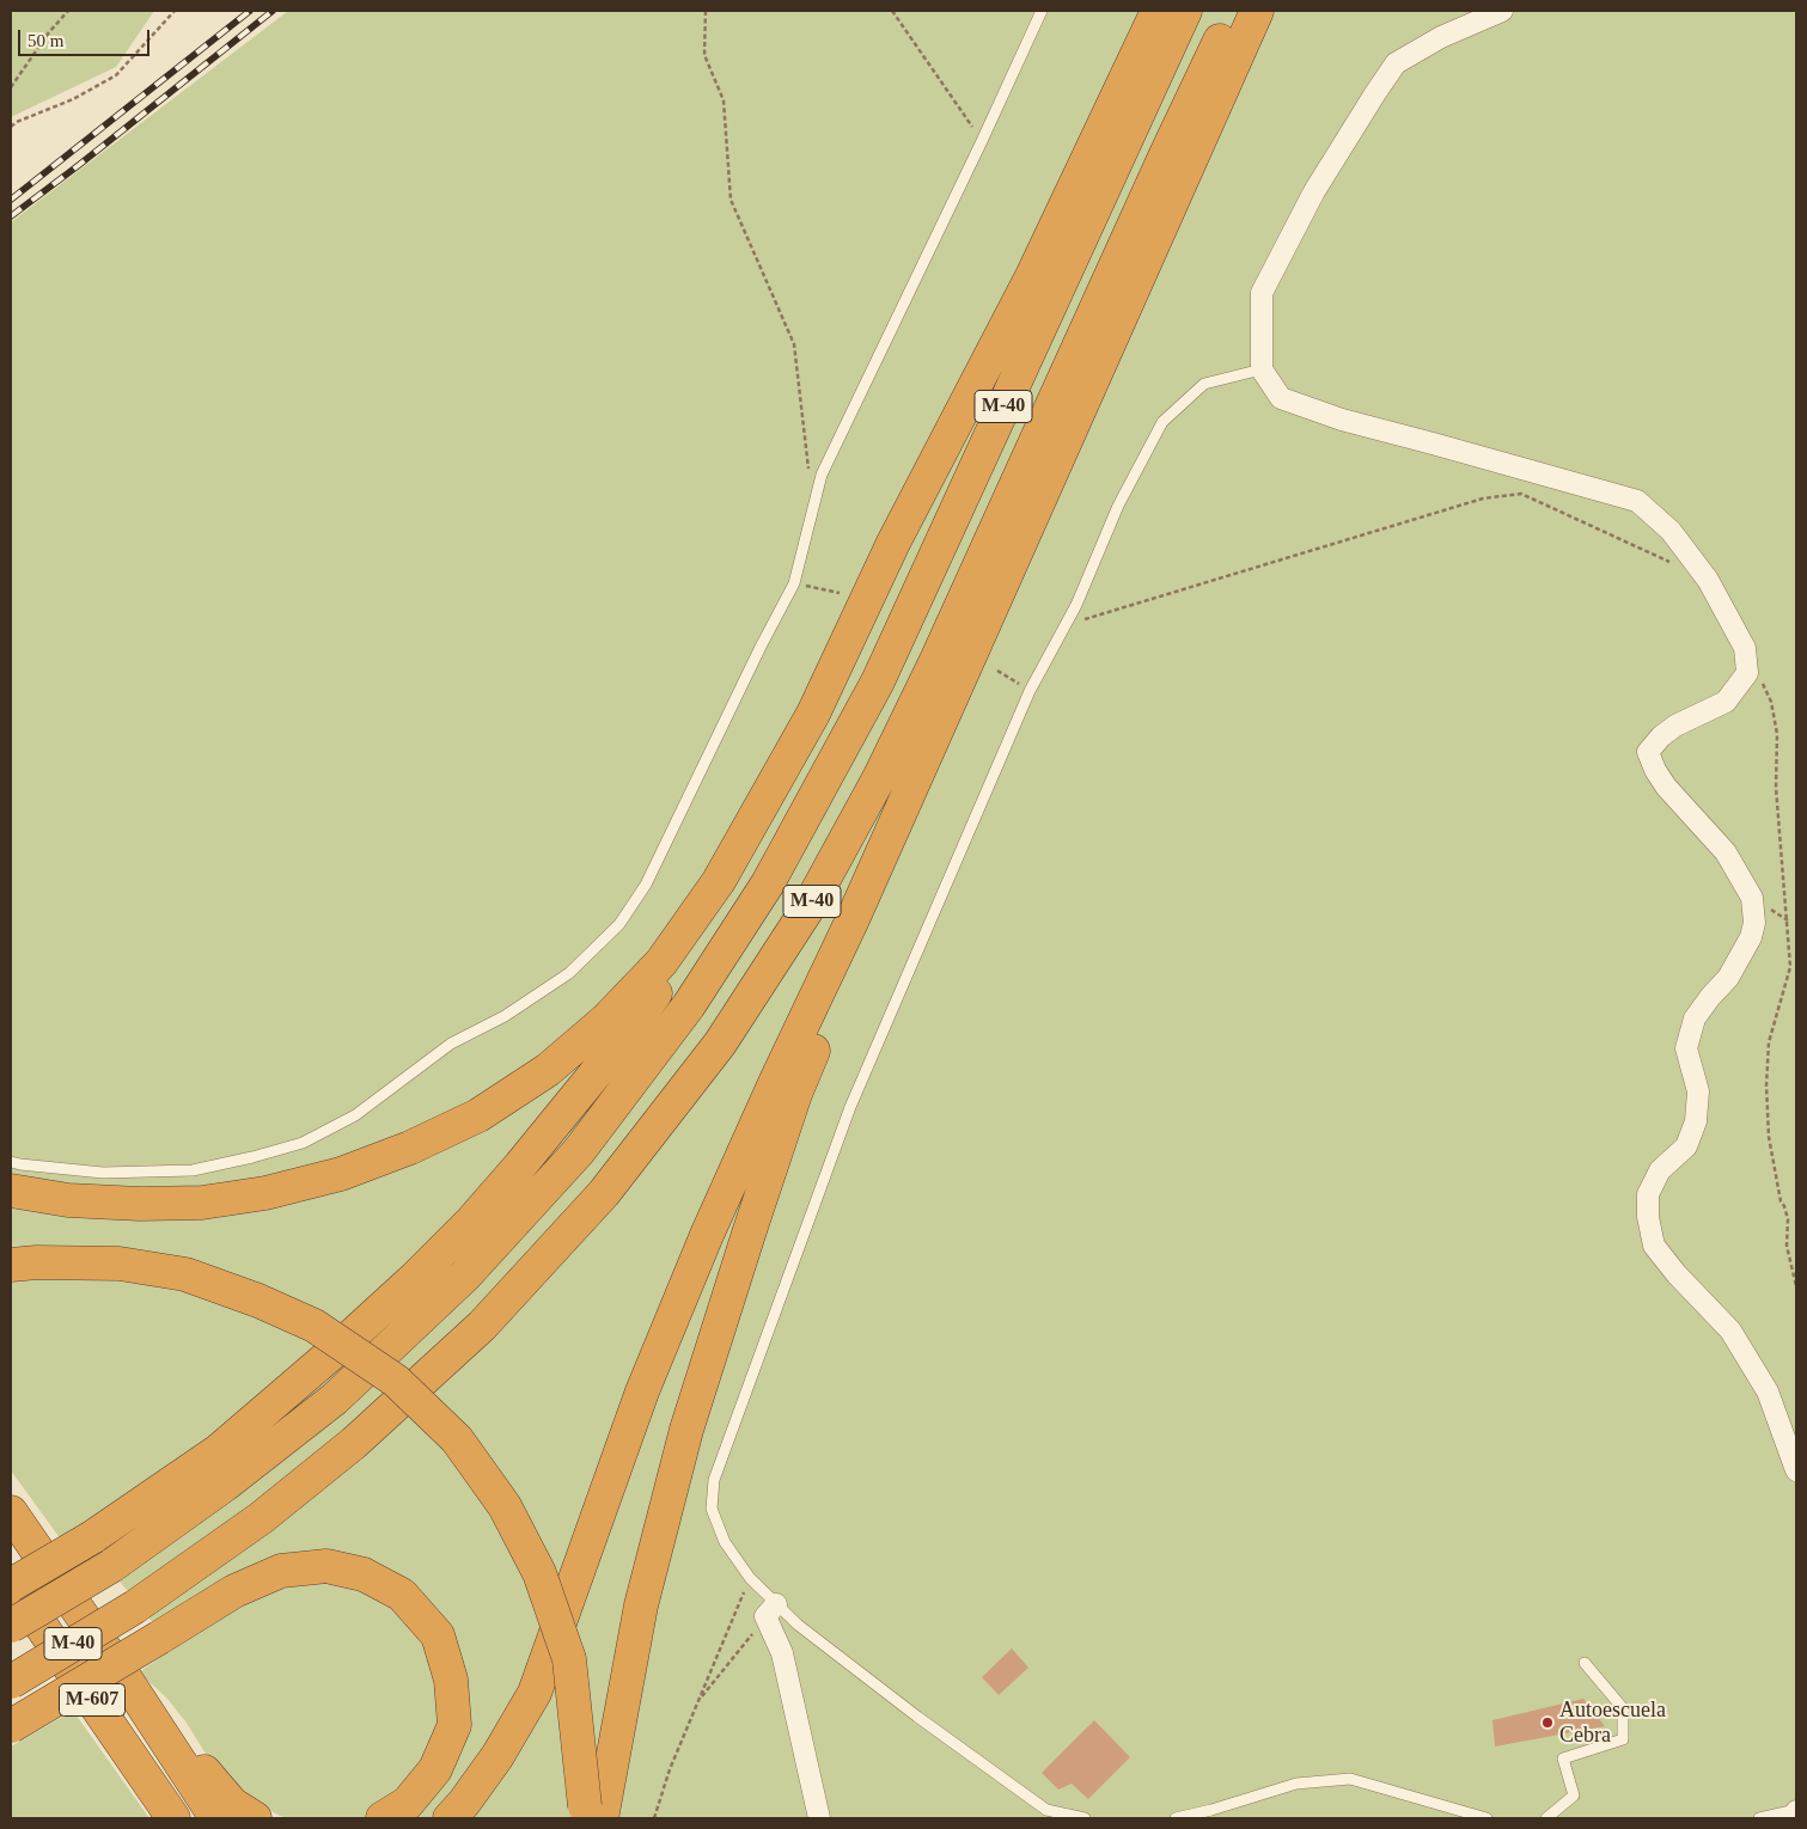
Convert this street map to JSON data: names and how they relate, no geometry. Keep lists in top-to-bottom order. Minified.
{"streets":{"highway":["M-40","M-607"]},"places":["Autoescuela Cebra"],"scale_bar":"50 m"}
